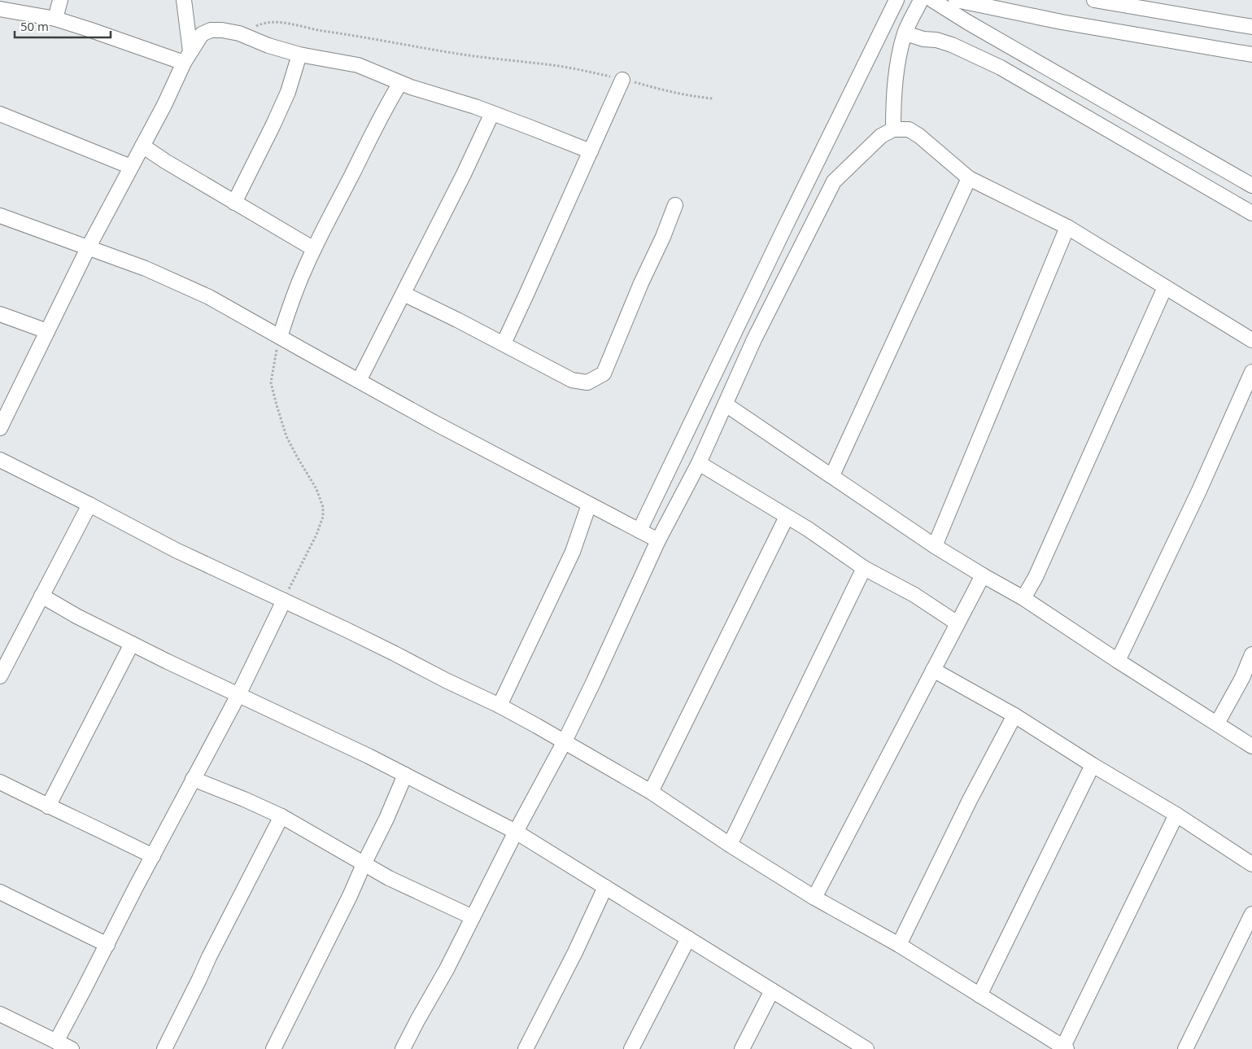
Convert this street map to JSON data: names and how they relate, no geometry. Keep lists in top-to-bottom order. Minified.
{"scale_bar":"50 m"}
